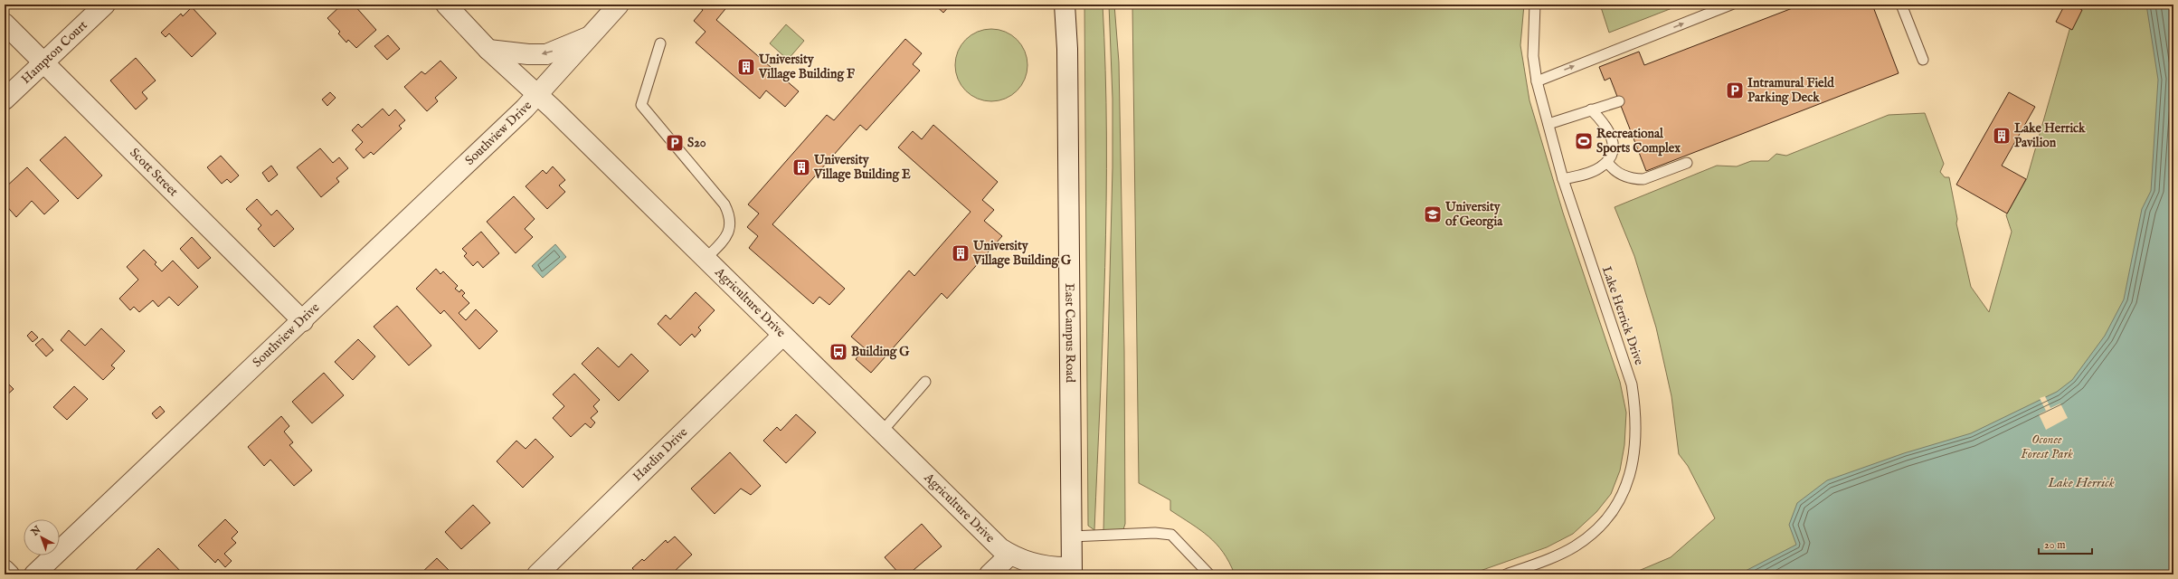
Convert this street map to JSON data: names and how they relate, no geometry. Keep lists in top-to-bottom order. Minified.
{"streets":{"street":["Hampton Court","Southview Drive","Scott Street","Agriculture Drive","East Campus Road","Hardin Drive"],"lane":["Lake Herrick Drive"]},"crossings":[["Hampton Court","Scott Street"],["Southview Drive","Scott Street"],["Southview Drive","Agriculture Drive"],["Agriculture Drive","East Campus Road"],["Agriculture Drive","Hardin Drive"]],"water":["Lake Herrick"],"parks":["Oconee Forest Park"],"places":{"building":["University Village Building F","Lake Herrick Pavilion","University Village Building E","University Village Building G"],"parking":["Intramural Field Parking Deck","S20"],"sports":["Recreational Sports Complex"],"school or university":["University of Georgia"],"bus stop":["Building G"]},"scale_bar":"20 m","north":"top left"}
